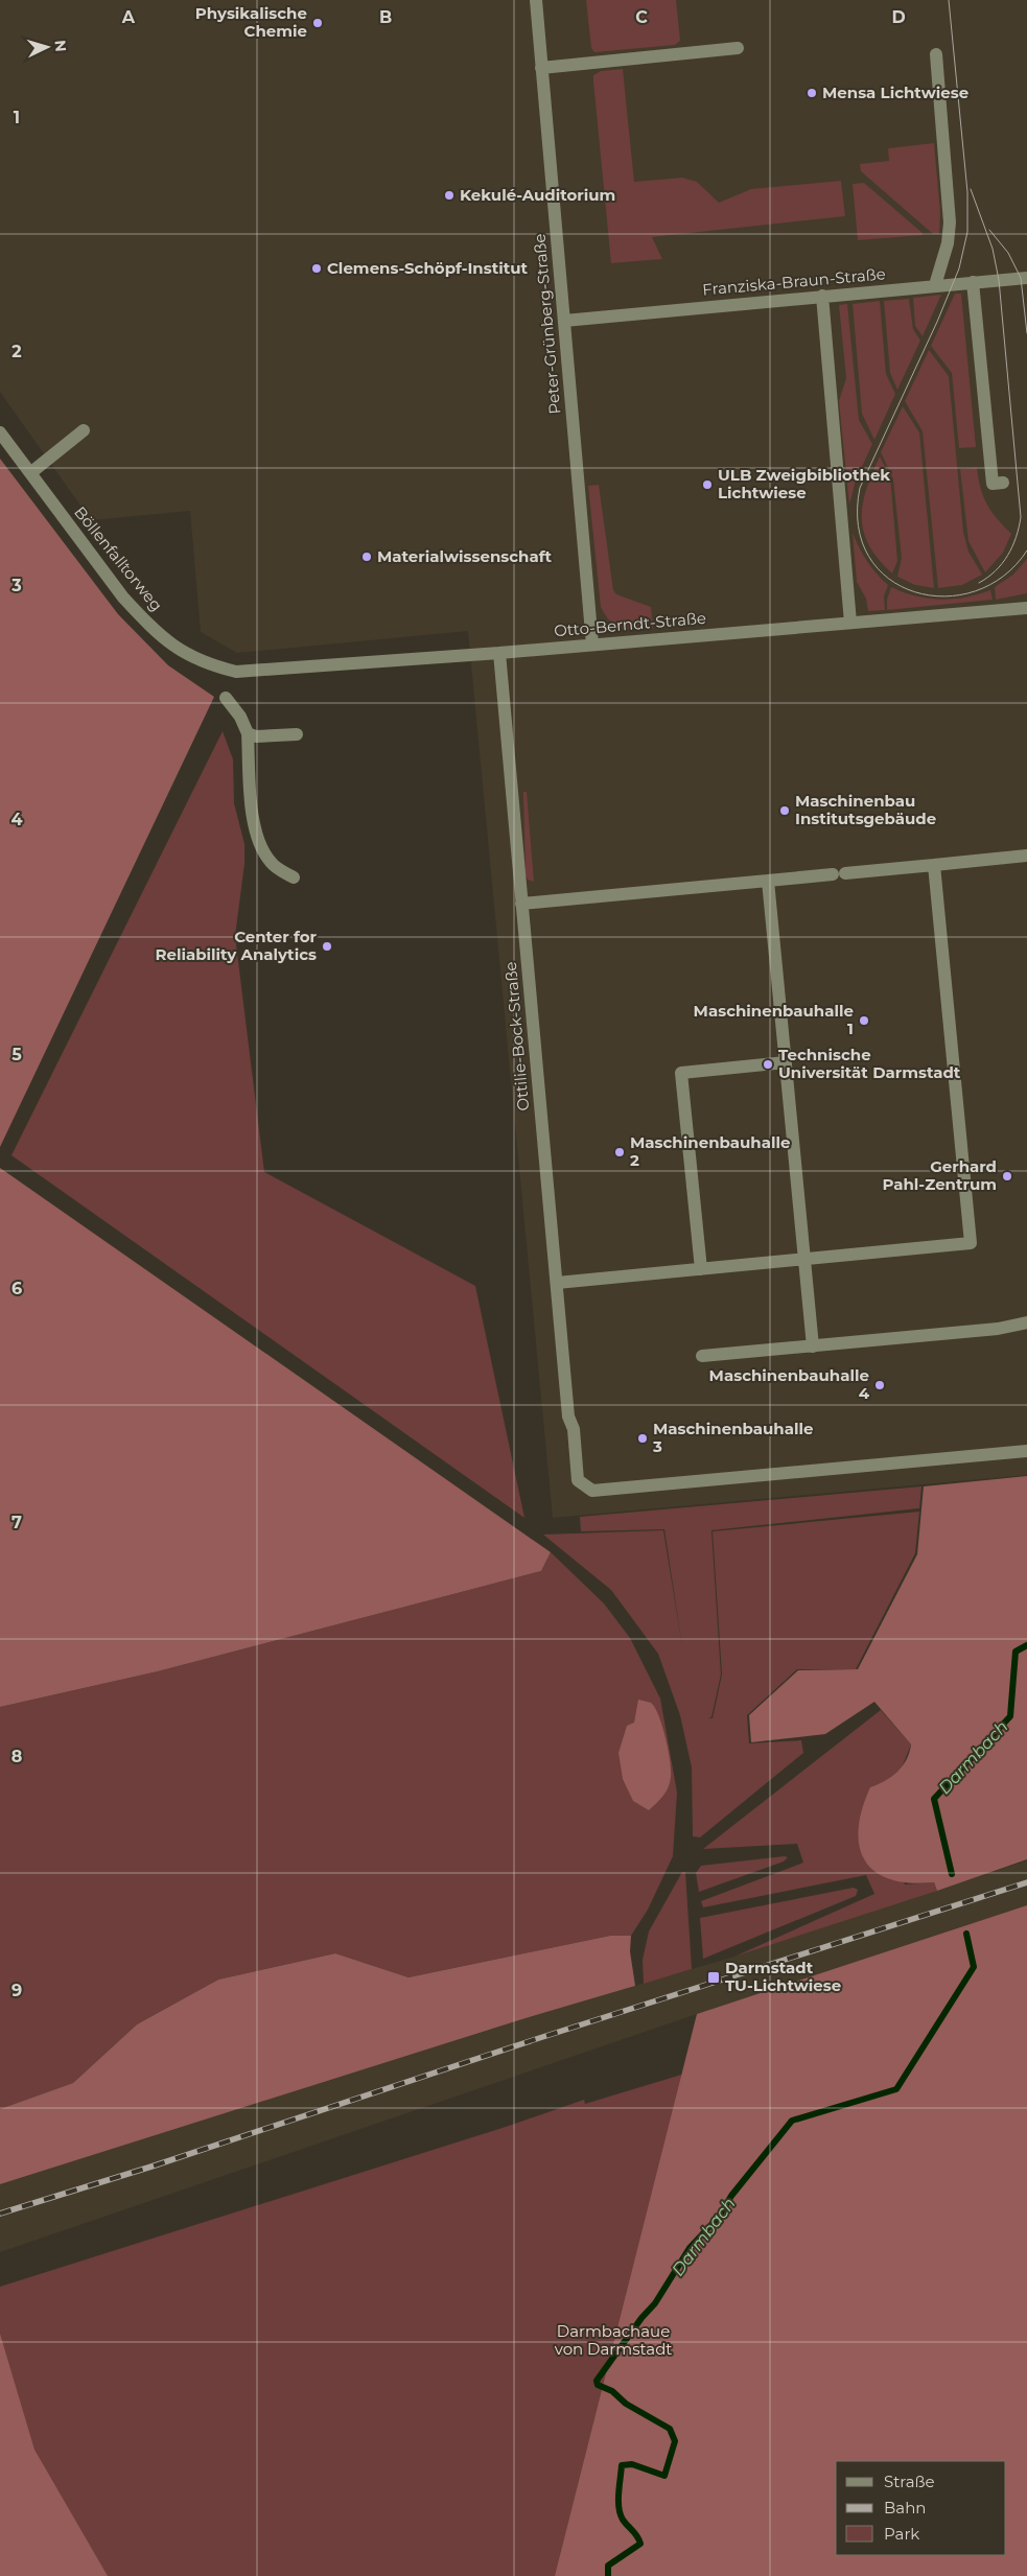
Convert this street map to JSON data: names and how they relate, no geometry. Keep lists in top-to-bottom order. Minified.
{"streets":{"street":["Franziska-Braun-Straße","Peter-Grünberg-Straße","Böllenfalltorweg","Otto-Berndt-Straße","Ottilie-Bock-Straße"]},"crossings":[["Franziska-Braun-Straße","Peter-Grünberg-Straße"],["Peter-Grünberg-Straße","Otto-Berndt-Straße"],["Böllenfalltorweg","Otto-Berndt-Straße"],["Otto-Berndt-Straße","Ottilie-Bock-Straße"]],"water":["Darmbach"],"parks":["Darmbachaue von Darmstadt"],"places":{"other":["Physikalische Chemie","Mensa Lichtwiese","Kekulé-Auditorium","Clemens-Schöpf-Institut","ULB Zweigbibliothek Lichtwiese","Materialwissenschaft","Maschinenbau Institutsgebäude","Center for Reliability Analytics","Maschinenbauhalle 1","Technische Universität Darmstadt","Maschinenbauhalle 2","Gerhard Pahl-Zentrum","Maschinenbauhalle 4","Maschinenbauhalle 3"],"transit":["Darmstadt TU-Lichtwiese"]},"legend":["Straße","Bahn","Park"],"north":"right","grid":{"columns":["A","B","C","D"],"rows":["1","2","3","4","5","6","7","8","9"]}}
